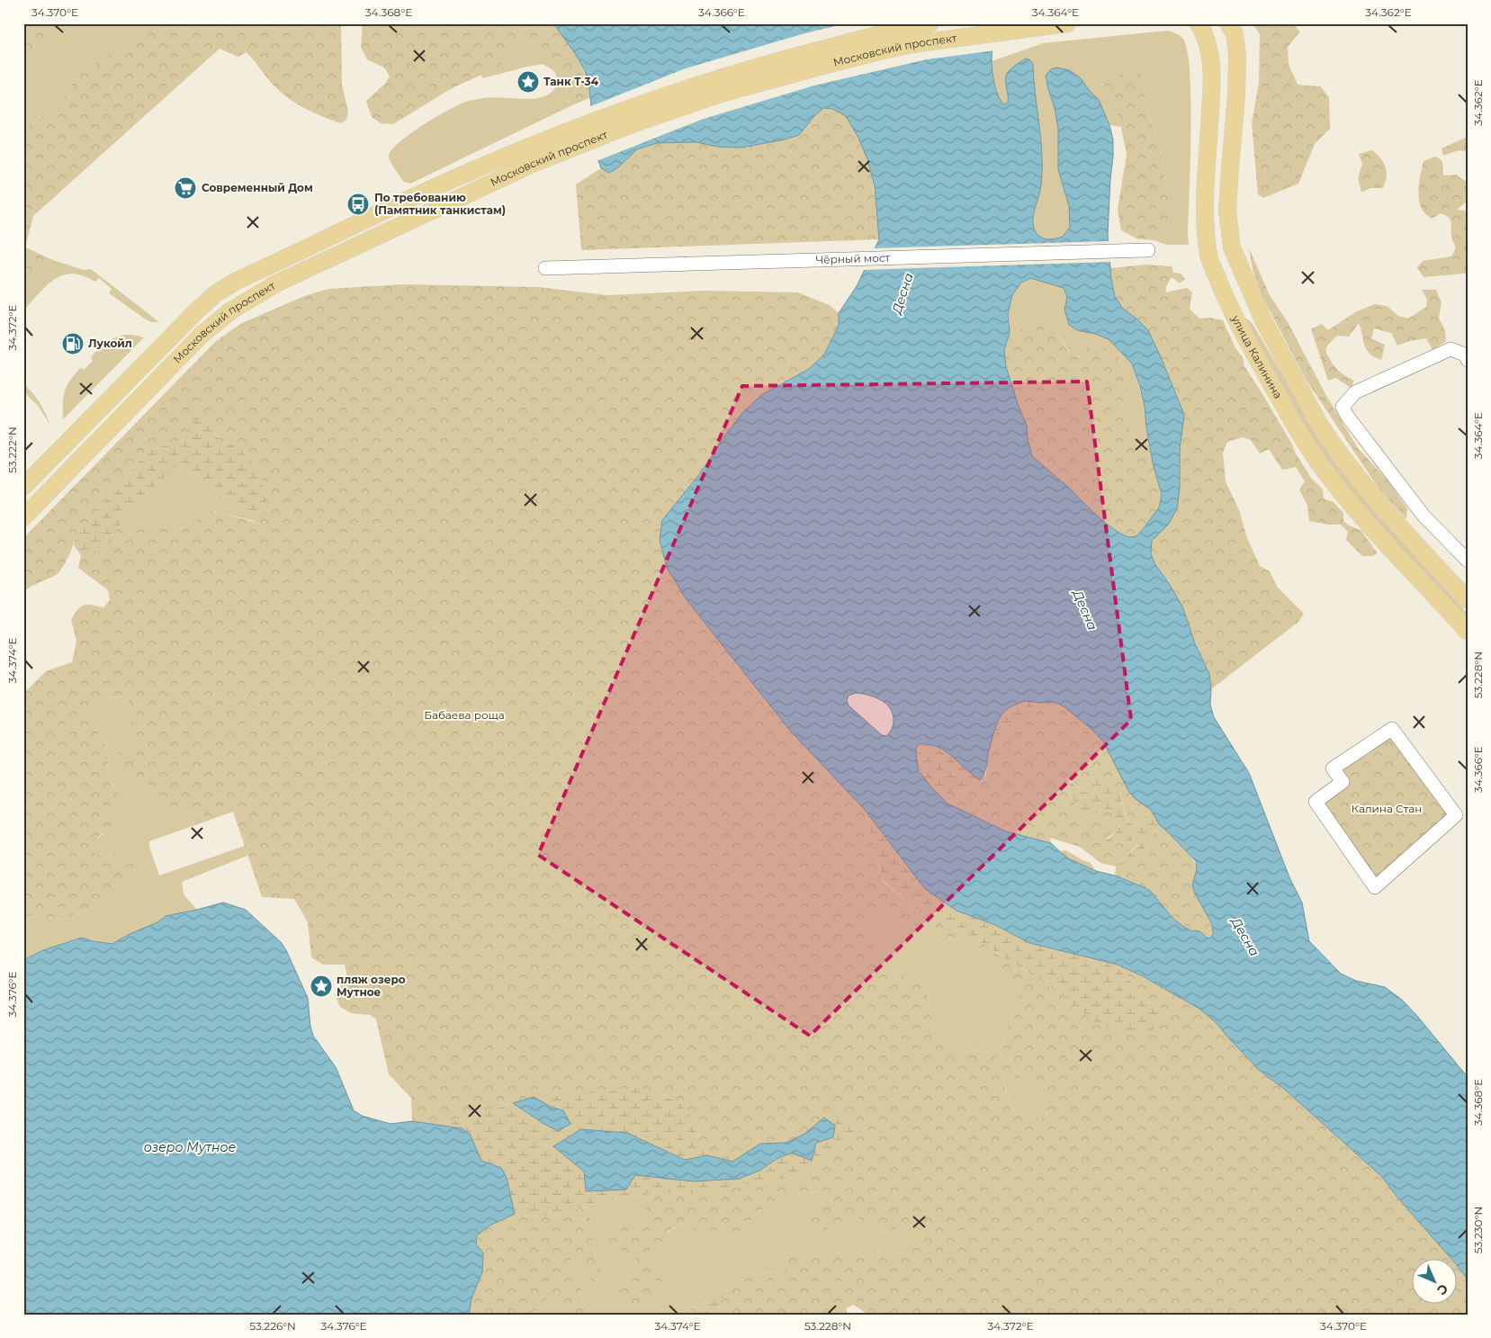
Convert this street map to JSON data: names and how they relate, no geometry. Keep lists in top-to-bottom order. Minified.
{"streets":{"main road":["Московский проспект","улица Калинина"],"street":["Чёрный мост"]},"water":["Десна","озеро Мутное"],"parks":["Бабаева роща","Калина Стан"],"places":{"place":["Танк Т-34","пляж озеро Мутное"],"supermarket":["Современный Дом"],"bus stop":["По требованию (Памятник танкистам)"],"fuel station":["Лукойл"]},"north":"bottom right","coordinates":["34.370°E","34.368°E","34.366°E","34.364°E","34.362°E","34.372°E","53.222°N","34.374°E","53.228°N","34.376°E","53.230°N","53.226°N"]}
